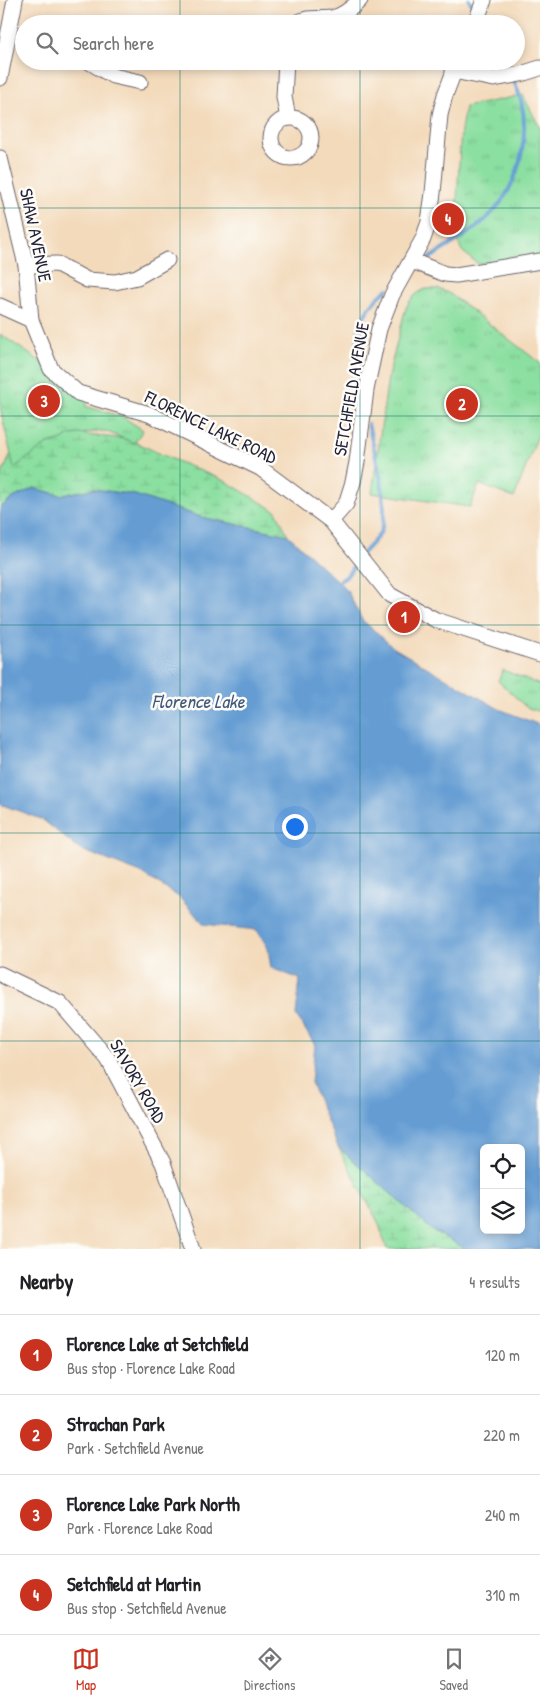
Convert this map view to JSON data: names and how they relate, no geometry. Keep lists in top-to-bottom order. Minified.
{"streets":{"street":["SHAW AVENUE","SETCHFIELD AVENUE","FLORENCE LAKE ROAD","SAVORY ROAD"]},"crossings":[["SHAW AVENUE","FLORENCE LAKE ROAD"],["SETCHFIELD AVENUE","FLORENCE LAKE ROAD"]],"water":["Florence Lake"],"page":{"search":"Search here","pins":["4","3","2","1"],"heading":["Nearby","4 results"],"list":[{"mark":"1","name":"Florence Lake at Setchfield","note":"Bus stop · Florence Lake Road","value":"120 m"},{"mark":"2","name":"Strachan Park","note":"Park · Setchfield Avenue","value":"220 m"},{"mark":"3","name":"Florence Lake Park North","note":"Park · Florence Lake Road","value":"240 m"},{"mark":"4","name":"Setchfield at Martin","note":"Bus stop · Setchfield Avenue","value":"310 m"}],"nav":["Map","Directions","Saved"]}}
